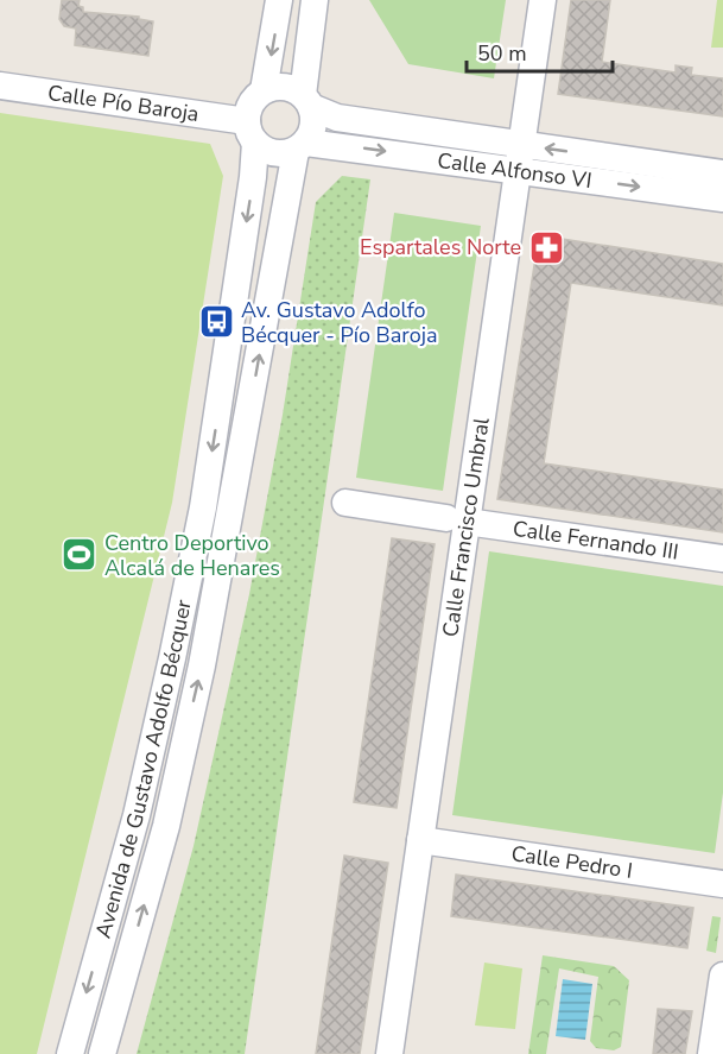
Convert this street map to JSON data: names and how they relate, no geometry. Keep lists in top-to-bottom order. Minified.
{"streets":{"street":["Calle Pío Baroja","Calle Alfonso VI","Calle Francisco Umbral","Calle Fernando III","Avenida de Gustavo Adolfo Bécquer","Calle Pedro I"]},"crossings":[["Calle Pío Baroja","Calle Alfonso VI"],["Calle Pío Baroja","Avenida de Gustavo Adolfo Bécquer"],["Calle Alfonso VI","Calle Francisco Umbral"],["Calle Alfonso VI","Avenida de Gustavo Adolfo Bécquer"],["Calle Francisco Umbral","Calle Fernando III"],["Calle Francisco Umbral","Calle Pedro I"]],"places":{"pharmacy":["Espartales Norte"],"bus stop":["Av. Gustavo Adolfo Bécquer - Pío Baroja"],"sports":["Centro Deportivo Alcalá de Henares"]},"scale_bar":"50 m"}
